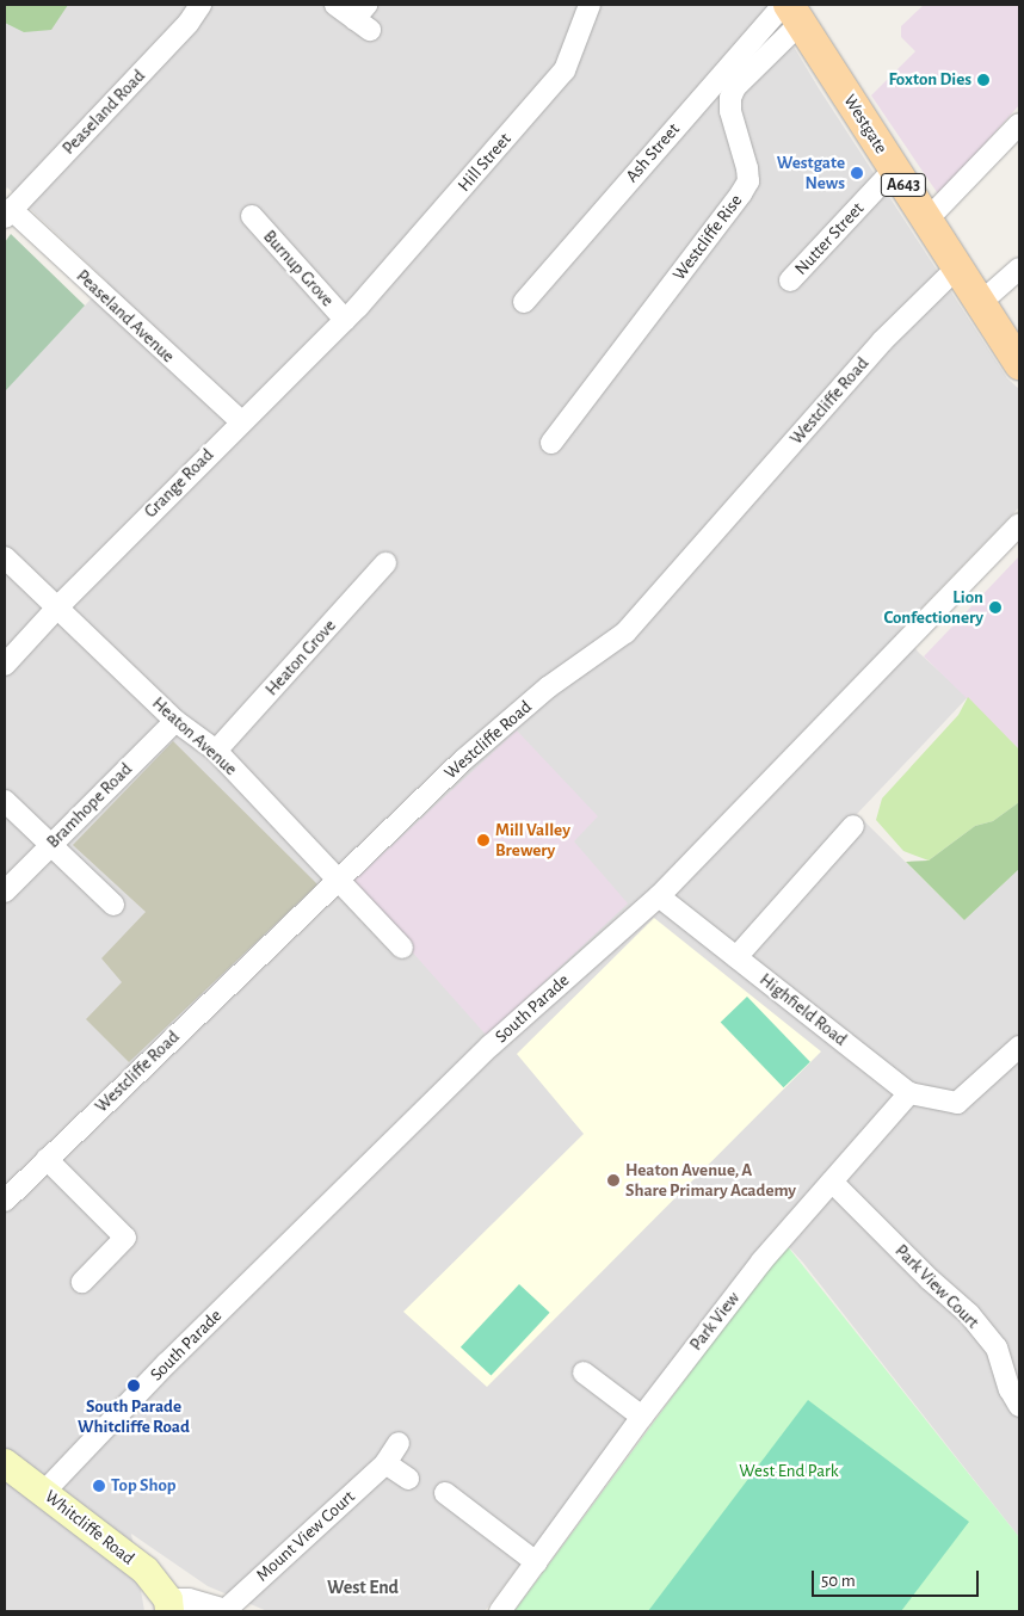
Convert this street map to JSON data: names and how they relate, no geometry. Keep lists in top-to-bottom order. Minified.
{"streets":{"main road":["Westgate","A643","Whitcliffe Road"],"street":["Peaseland Road","Ash Street","Hill Street","Westcliffe Rise","Nutter Street","Burnup Grove","Peaseland Avenue","Westcliffe Road","Grange Road","Heaton Grove","Heaton Avenue","Bramhope Road","South Parade","Highfield Road","Park View Court","Park View","Mount View Court"]},"crossings":[["Peaseland Road","Peaseland Avenue"],["Westgate","Ash Street"],["Westgate","Westcliffe Rise"],["Westgate","Nutter Street"],["Westgate","Westcliffe Road"],["Ash Street","Westcliffe Rise"],["Hill Street","Burnup Grove"],["Hill Street","Grange Road"],["Burnup Grove","Grange Road"],["Peaseland Avenue","Grange Road"],["Westcliffe Road","Heaton Avenue"],["Grange Road","Heaton Avenue"],["Heaton Grove","Heaton Avenue"],["Heaton Avenue","Bramhope Road"],["South Parade","Highfield Road"],["South Parade","Whitcliffe Road"],["Highfield Road","Park View"],["Park View Court","Park View"]],"districts":["West End"],"parks":["West End Park"],"places":["Foxton Dies","Westgate News","Lion Confectionery","Mill Valley Brewery","Heaton Avenue, A Share Primary Academy","South Parade Whitcliffe Road","Top Shop"],"scale_bar":"50 m"}
